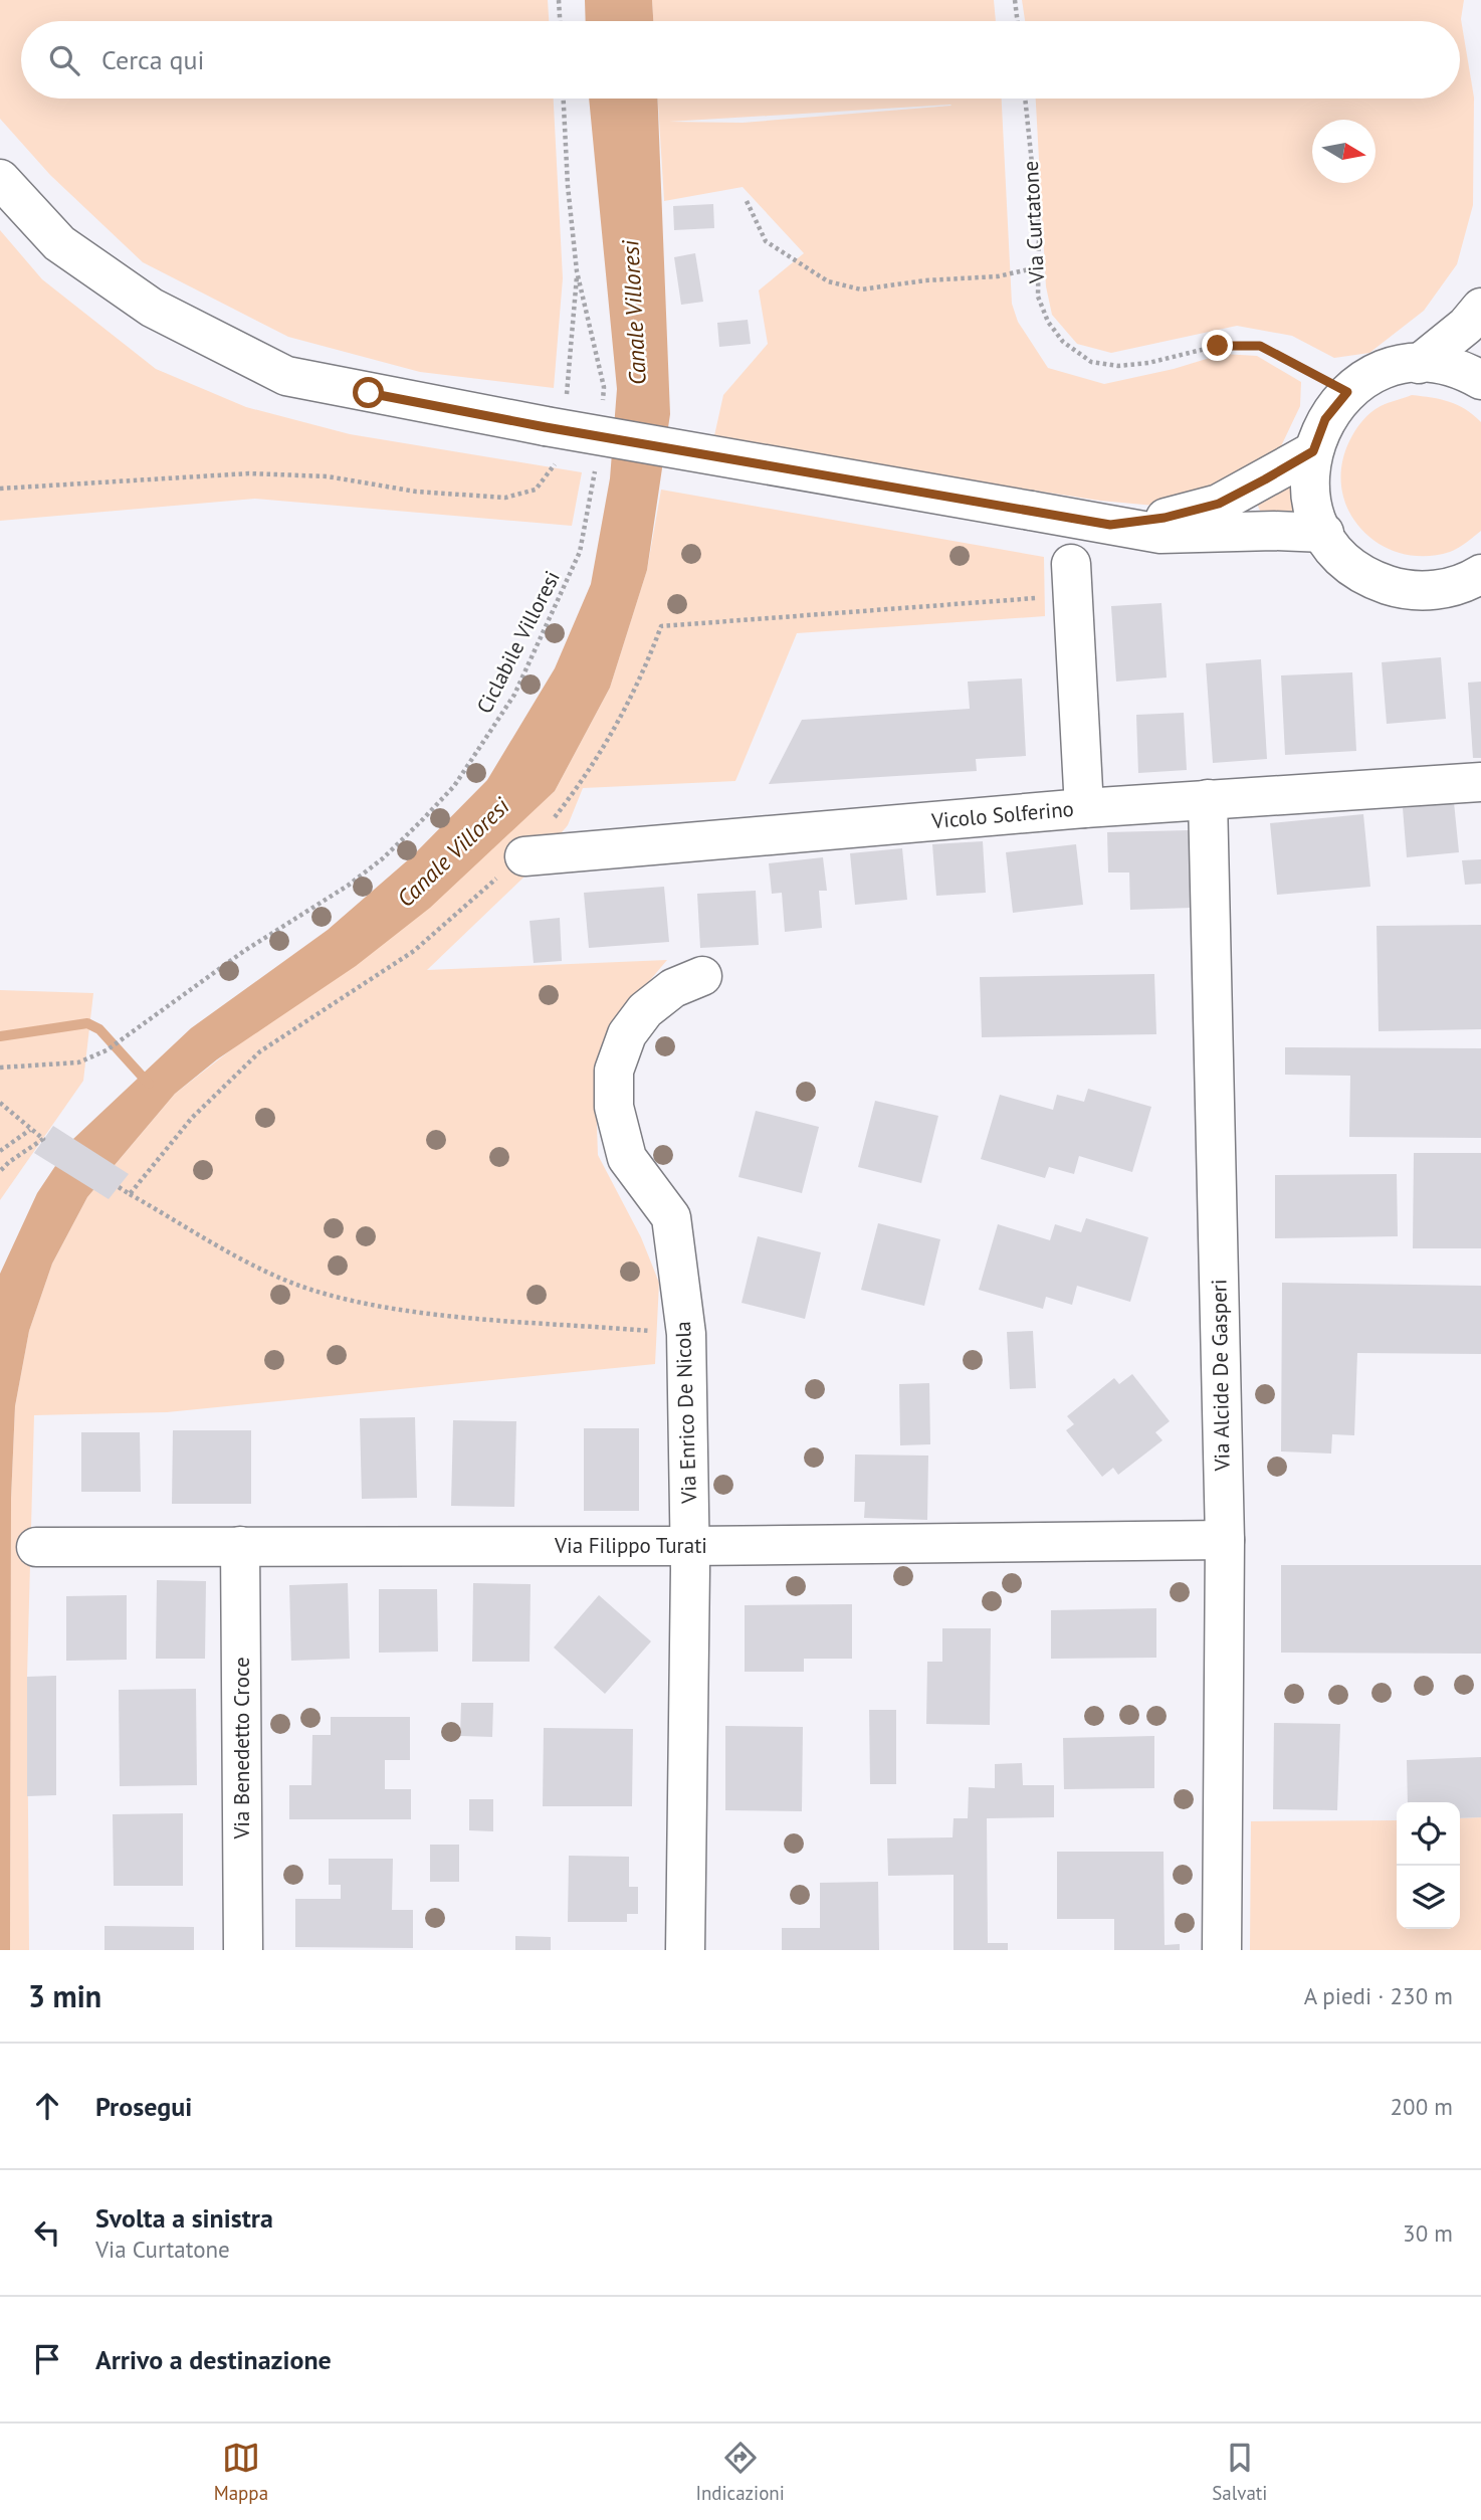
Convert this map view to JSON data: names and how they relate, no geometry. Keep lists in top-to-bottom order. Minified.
{"streets":{"street":["Vicolo Solferino","Via Alcide De Gasperi","Via Enrico De Nicola","Via Filippo Turati","Via Benedetto Croce"],"path":["Via Curtatone","Ciclabile Villoresi"]},"crossings":[["Vicolo Solferino","Via Alcide De Gasperi"],["Via Alcide De Gasperi","Via Filippo Turati"],["Via Enrico De Nicola","Via Filippo Turati"],["Via Filippo Turati","Via Benedetto Croce"]],"water":["Canale Villoresi"],"north":"right","page":{"search":"Cerca qui","heading":["3 min","A piedi · 230 m"],"list":[["Prosegui","200 m"],["Svolta a sinistra","Via Curtatone","30 m"],"Arrivo a destinazione"],"nav":["Mappa","Indicazioni","Salvati"]}}
